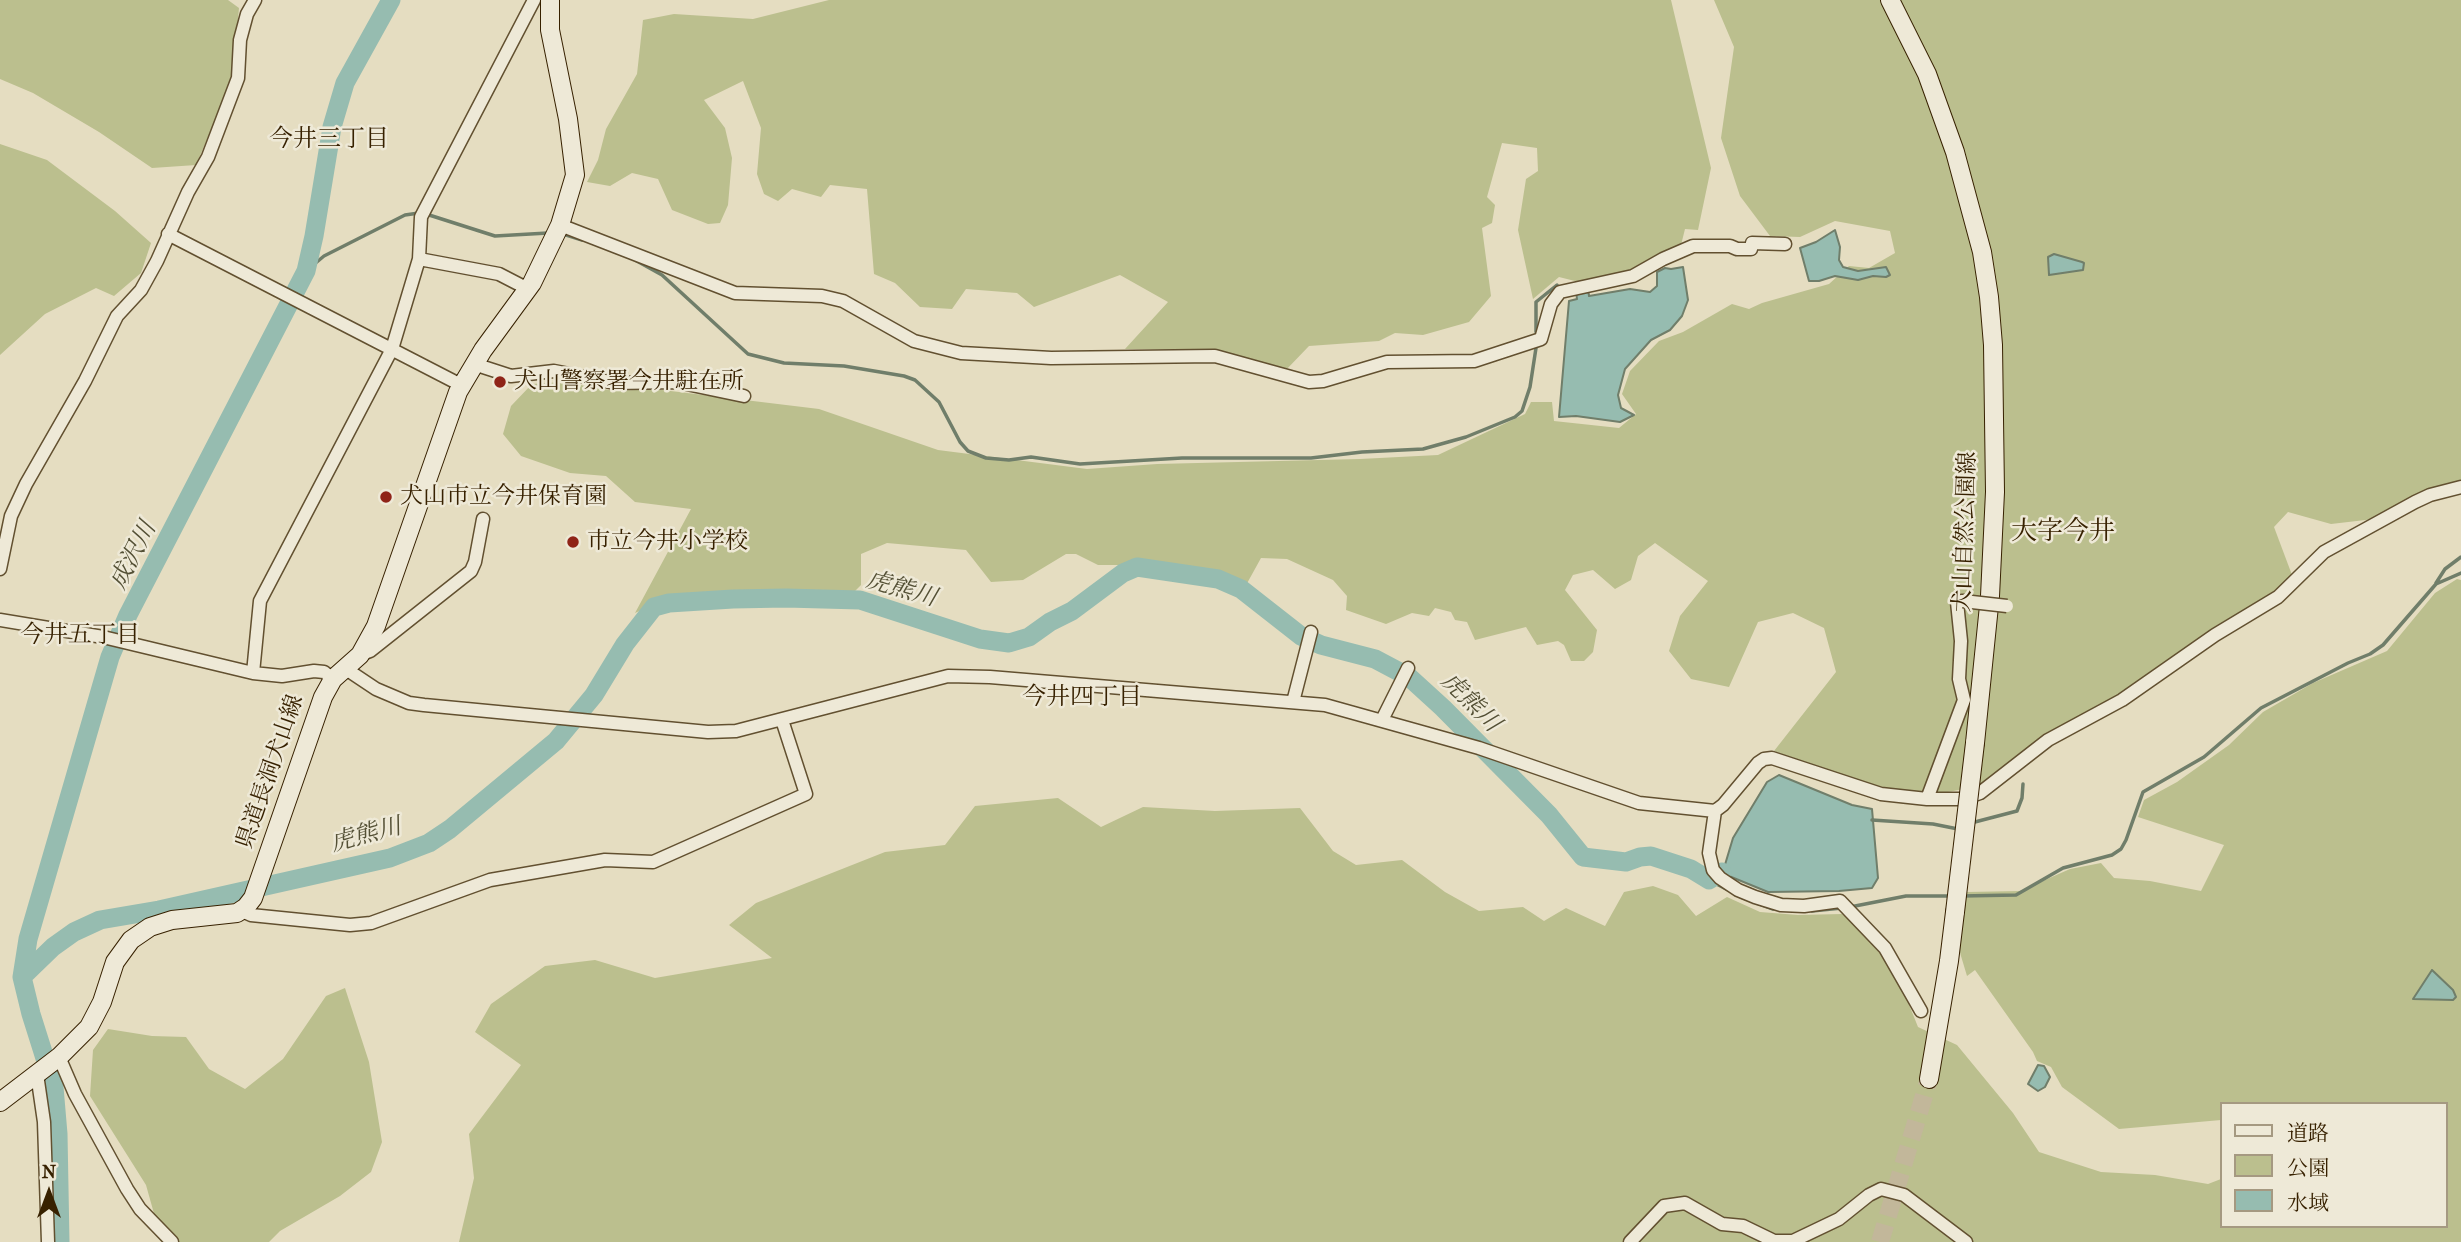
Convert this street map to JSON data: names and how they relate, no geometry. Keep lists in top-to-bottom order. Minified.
{"streets":{"main road":["犬山自然公園線","県道長洞犬山線"]},"districts":["今井三丁目","大字今井","今井五丁目","今井四丁目"],"water":["成沢川","虎熊川"],"places":["犬山警察署今井駐在所","犬山市立今井保育園","市立今井小学校"],"legend":["道路","公園","水域"],"north":"top"}
